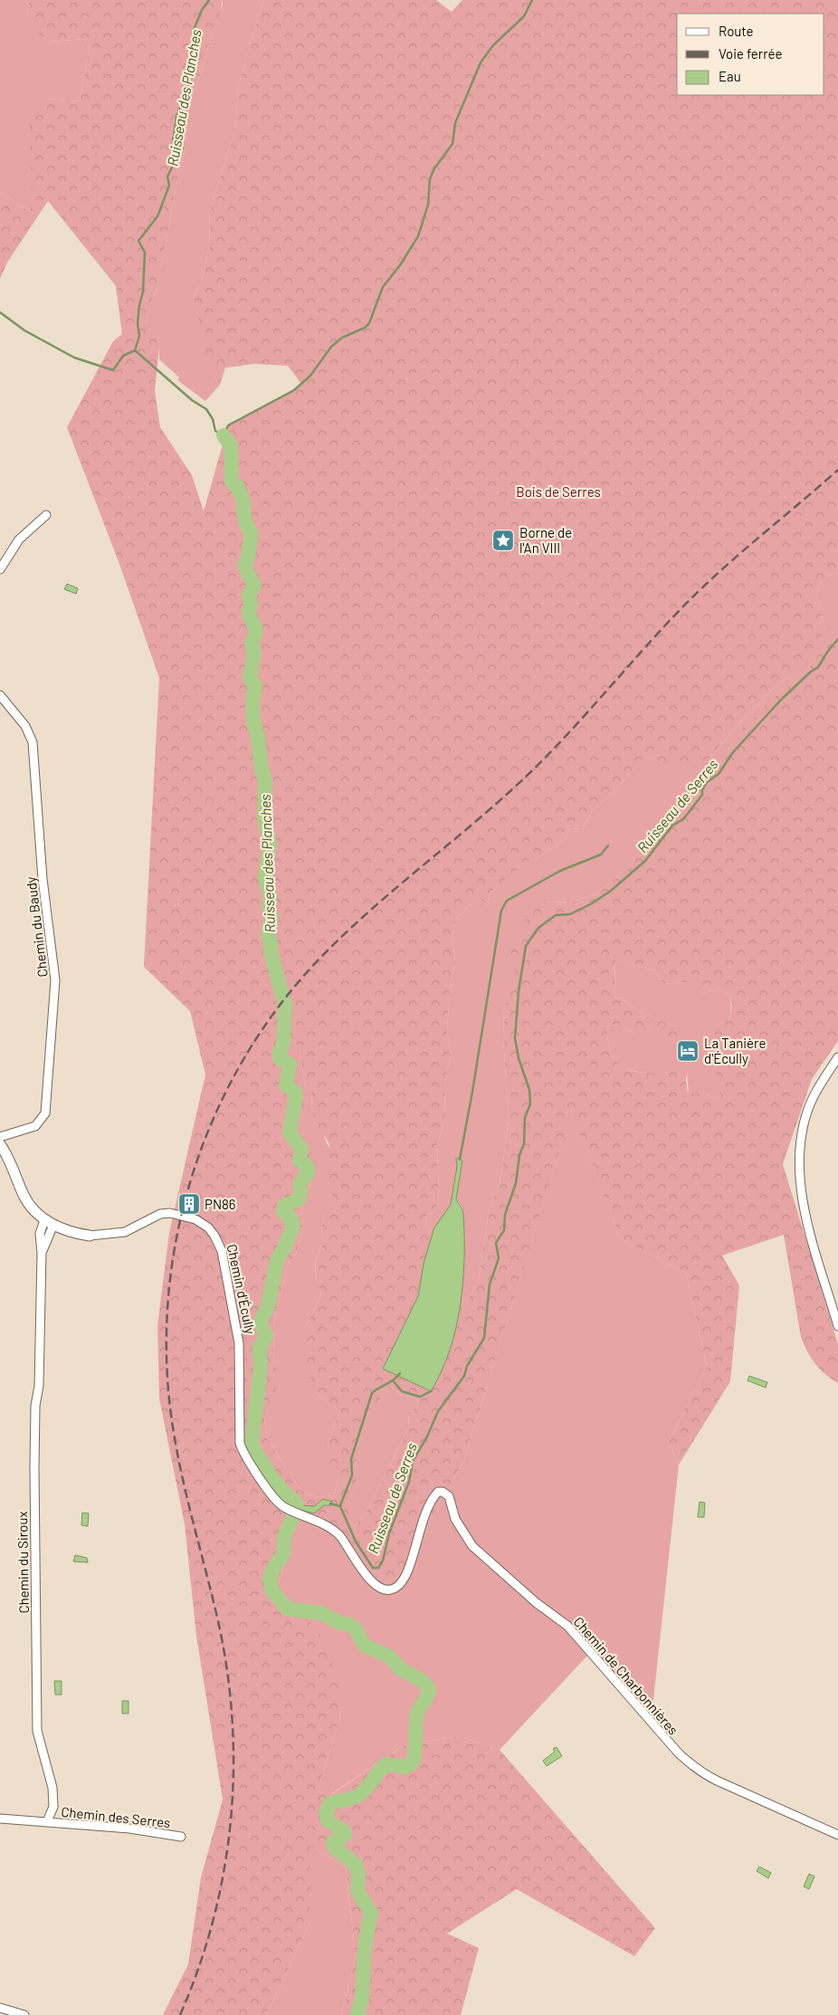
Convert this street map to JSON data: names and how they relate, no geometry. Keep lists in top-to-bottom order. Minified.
{"streets":{"street":["Chemin du Baudy","Chemin d'Écully","Chemin du Siroux","Chemin de Charbonnières","Chemin des Serres"]},"crossings":[["Chemin d'Écully","Chemin du Siroux"],["Chemin d'Écully","Chemin de Charbonnières"],["Chemin du Siroux","Chemin des Serres"]],"water":["Ruisseau des Planches","Ruisseau de Serres"],"parks":["Bois de Serres"],"places":{"place":["Borne de l'An VIII"],"hotel":["La Tanière d'Écully"],"building":["PN86"]},"legend":["Route","Voie ferrée","Eau"]}
